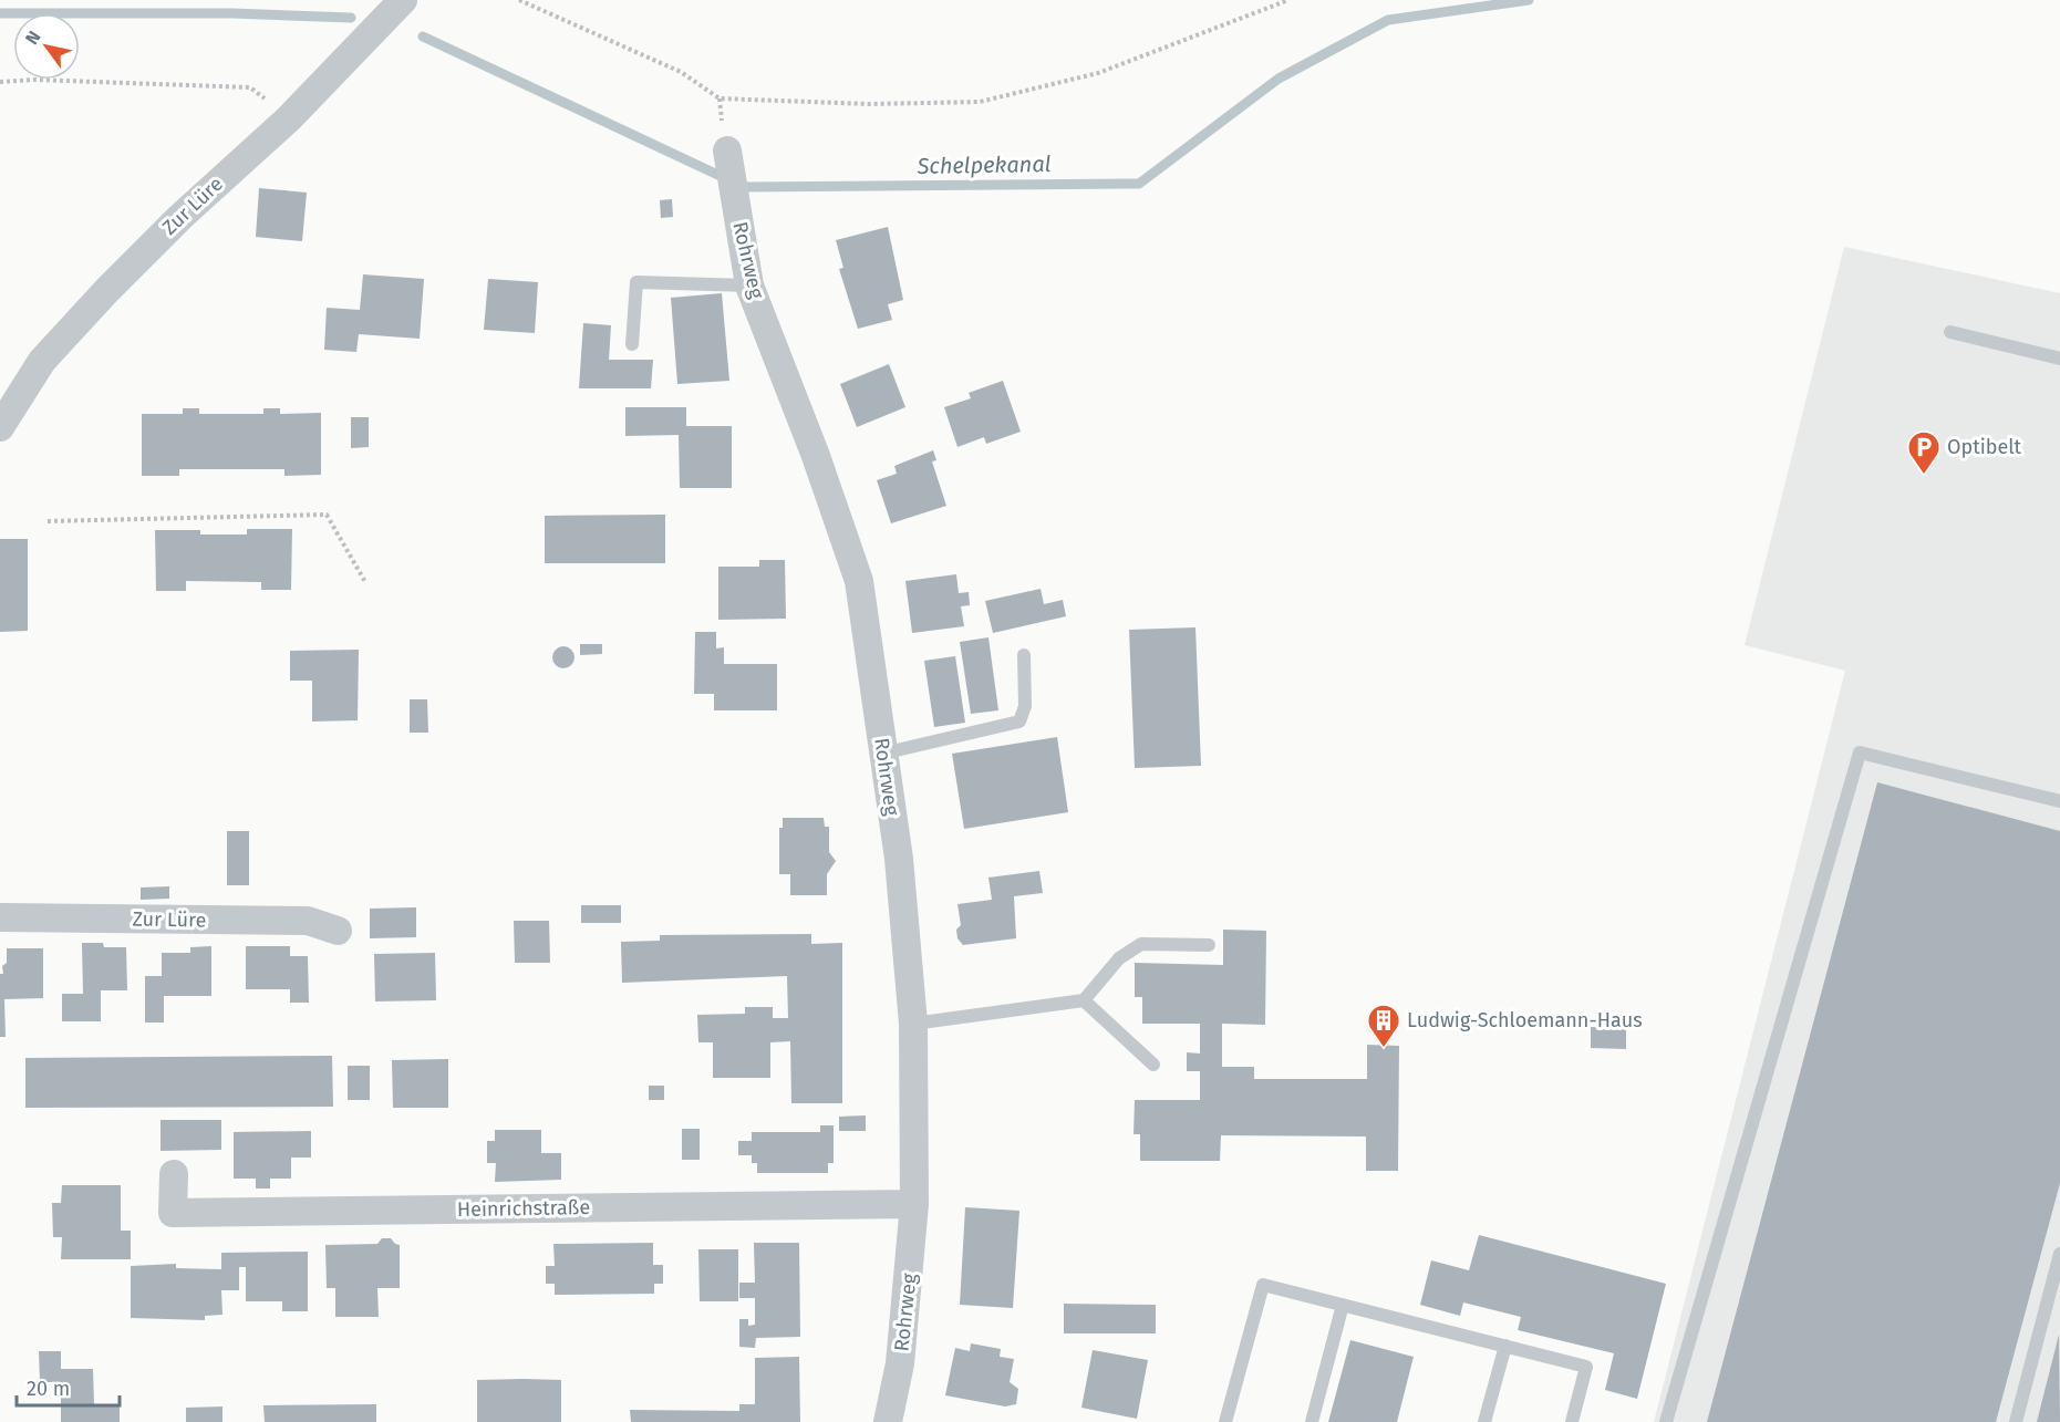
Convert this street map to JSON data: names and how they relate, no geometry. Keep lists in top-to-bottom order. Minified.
{"streets":{"street":["Zur Lüre","Rohrweg","Heinrichstraße"]},"crossings":[["Rohrweg","Heinrichstraße"]],"water":["Schelpekanal"],"places":{"parking":["Optibelt"],"building":["Ludwig-Schloemann-Haus"]},"scale_bar":"20 m","north":"top left"}
